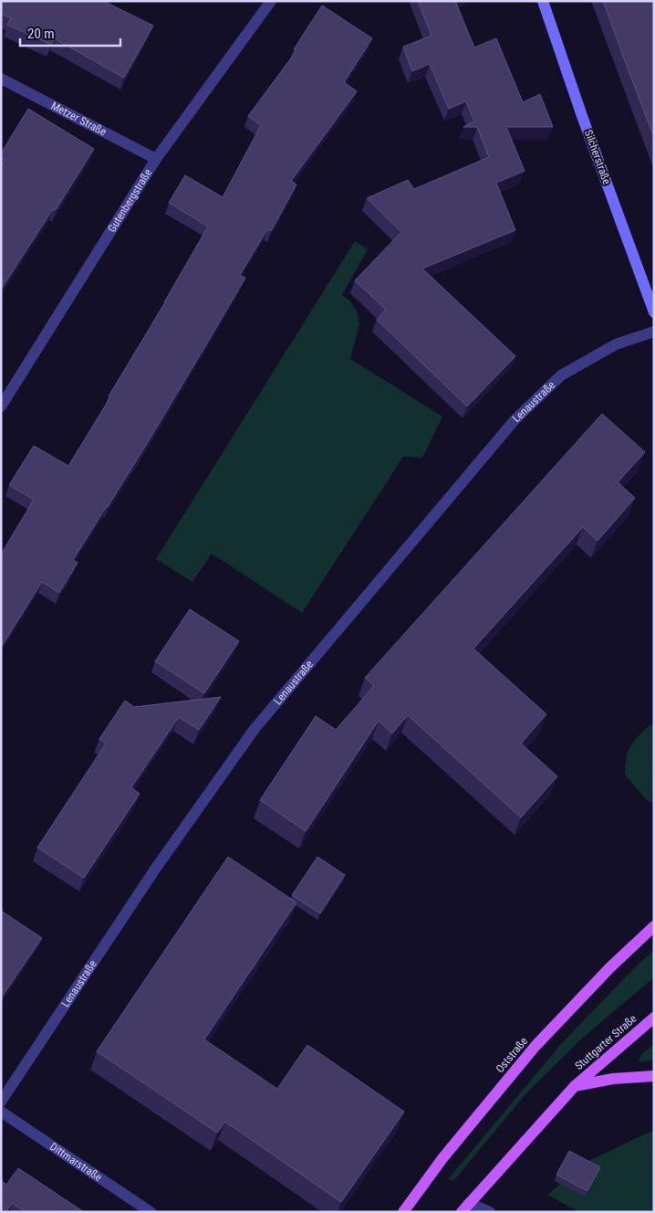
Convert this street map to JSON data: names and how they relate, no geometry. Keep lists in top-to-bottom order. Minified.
{"streets":{"main road":["Stuttgarter Straße","Oststraße"],"street":["Metzer Straße","Silcherstraße","Gutenbergstraße","Lenaustraße","Dittmarstraße"]},"crossings":[["Metzer Straße","Gutenbergstraße"]],"scale_bar":"20 m"}
